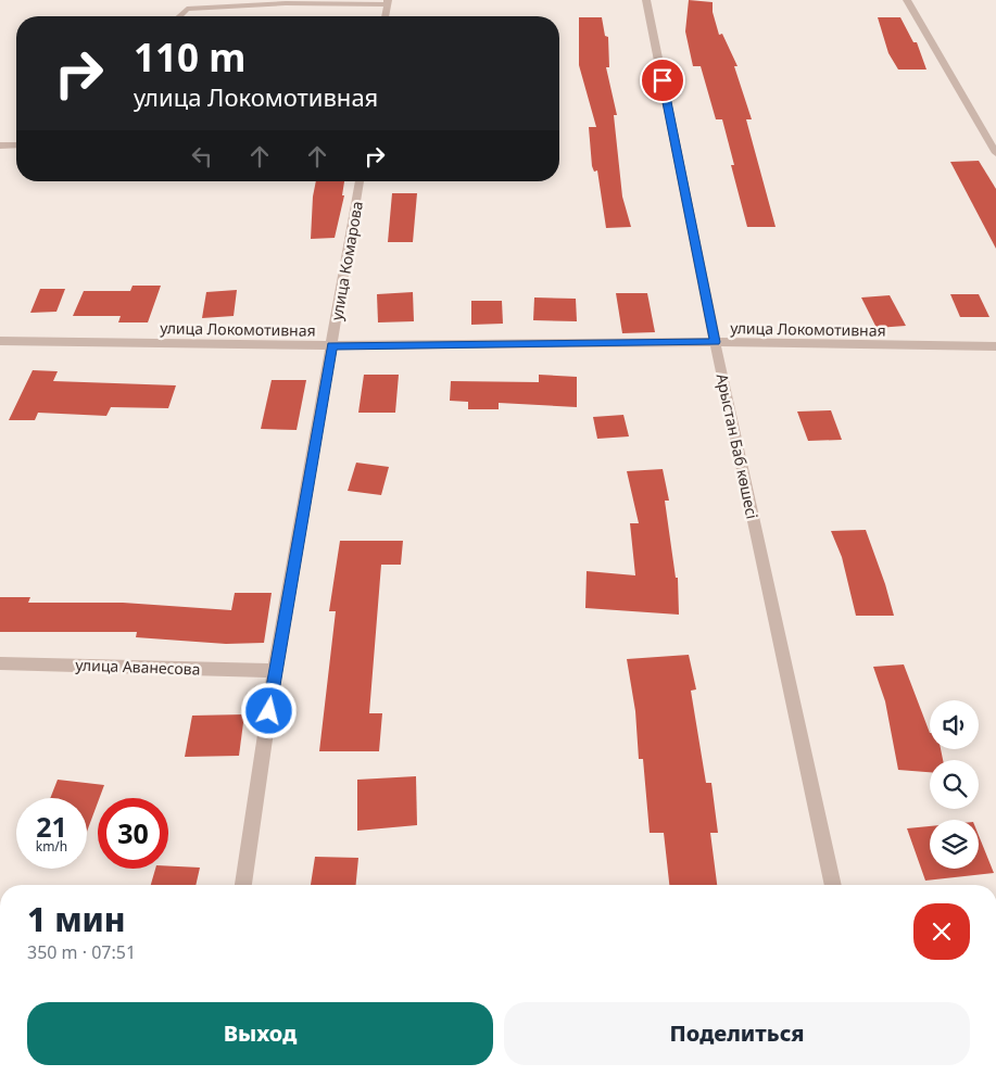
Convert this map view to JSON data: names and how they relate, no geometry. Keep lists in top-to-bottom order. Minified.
{"streets":{"street":["улица Комарова","улица Локомотивная","Арыстан Баб көшесі","улица Аванесова"]},"crossings":[["улица Комарова","улица Локомотивная"],["улица Комарова","улица Аванесова"],["улица Локомотивная","Арыстан Баб көшесі"]],"page":{"turn":["110 m","улица Локомотивная"],"speed":"21 km/h","limit":"30","heading":["1 мин","350 m · 07:51"],"buttons":["Выход","Поделиться"]}}
